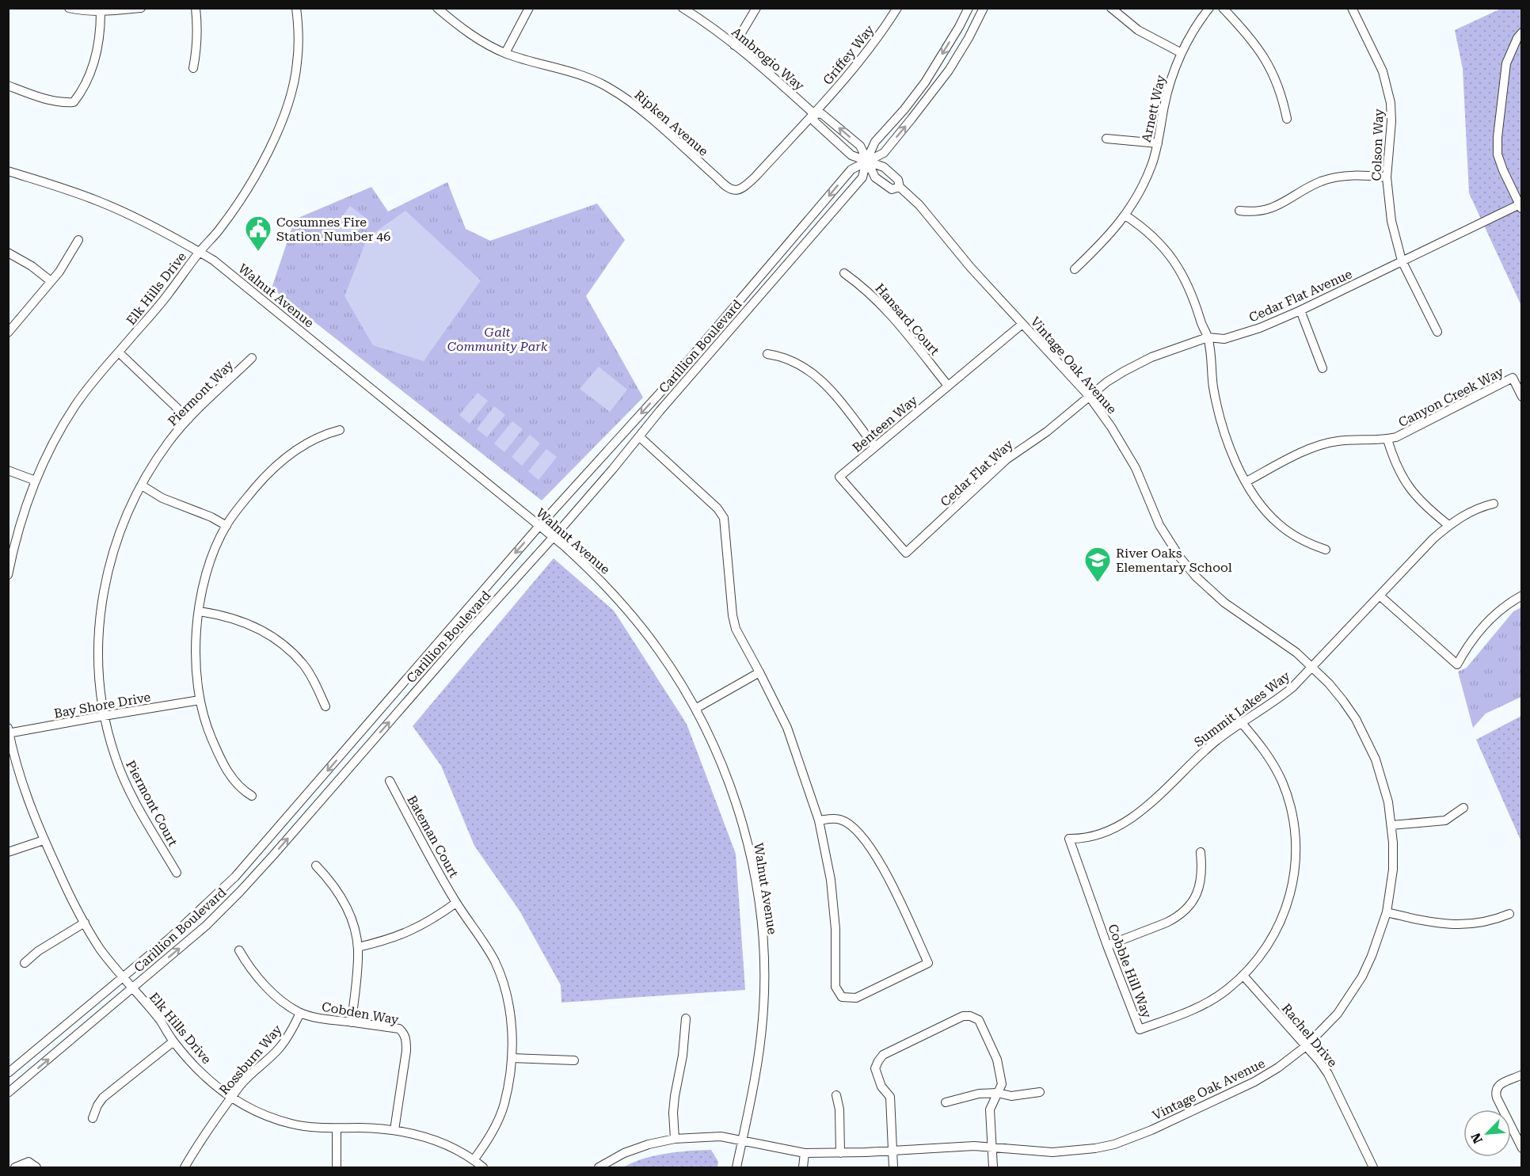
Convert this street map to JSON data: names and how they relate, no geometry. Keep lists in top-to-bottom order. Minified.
{"streets":{"street":["Griffey Way","Ambrogio Way","Arnett Way","Ripken Avenue","Colson Way","Elk Hills Drive","Walnut Avenue","Cedar Flat Avenue","Hansard Court","Carillion Boulevard","Vintage Oak Avenue","Piermont Way","Canyon Creek Way","Benteen Way","Cedar Flat Way","Bay Shore Drive","Summit Lakes Way","Piermont Court","Bateman Court","Cobble Hill Way","Cobden Way","Rachel Drive","Rossburn Way"]},"crossings":[["Griffey Way","Ambrogio Way"],["Griffey Way","Ripken Avenue"],["Ambrogio Way","Ripken Avenue"],["Ambrogio Way","Carillion Boulevard"],["Ambrogio Way","Vintage Oak Avenue"],["Colson Way","Cedar Flat Avenue"],["Elk Hills Drive","Walnut Avenue"],["Elk Hills Drive","Carillion Boulevard"],["Elk Hills Drive","Bay Shore Drive"],["Elk Hills Drive","Bateman Court"],["Elk Hills Drive","Cobden Way"],["Elk Hills Drive","Rossburn Way"],["Walnut Avenue","Carillion Boulevard"],["Walnut Avenue","Vintage Oak Avenue"],["Cedar Flat Avenue","Vintage Oak Avenue"],["Cedar Flat Avenue","Cedar Flat Way"],["Hansard Court","Benteen Way"],["Carillion Boulevard","Vintage Oak Avenue"],["Vintage Oak Avenue","Benteen Way"],["Vintage Oak Avenue","Cedar Flat Way"],["Vintage Oak Avenue","Summit Lakes Way"],["Vintage Oak Avenue","Rachel Drive"],["Piermont Way","Bay Shore Drive"],["Piermont Way","Piermont Court"],["Benteen Way","Cedar Flat Way"],["Bay Shore Drive","Piermont Court"],["Summit Lakes Way","Cobble Hill Way"],["Cobble Hill Way","Rachel Drive"],["Cobden Way","Rossburn Way"]],"parks":["Galt Community Park"],"places":{"public building":["Cosumnes Fire Station Number 46"],"school or university":["River Oaks Elementary School"]},"north":"bottom left"}
